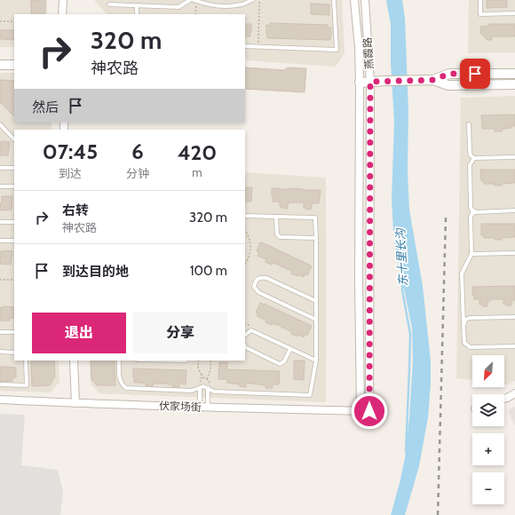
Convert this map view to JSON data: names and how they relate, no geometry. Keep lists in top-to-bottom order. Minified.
{"streets":{"street":["燕霞路","伏家场街"]},"crossings":[["燕霞路","伏家场街"]],"water":["东十里长沟"],"north":"bottom left","page":{"turn":["320 m","神农路"],"then":"然后","eta":["07:45","到达","6","分钟","420","m"],"list":[{"name":"右转","note":"神农路","value":"320 m"},{"name":"到达目的地","value":"100 m"}],"buttons":["退出","分享"],"map_buttons":["+","−"]}}
